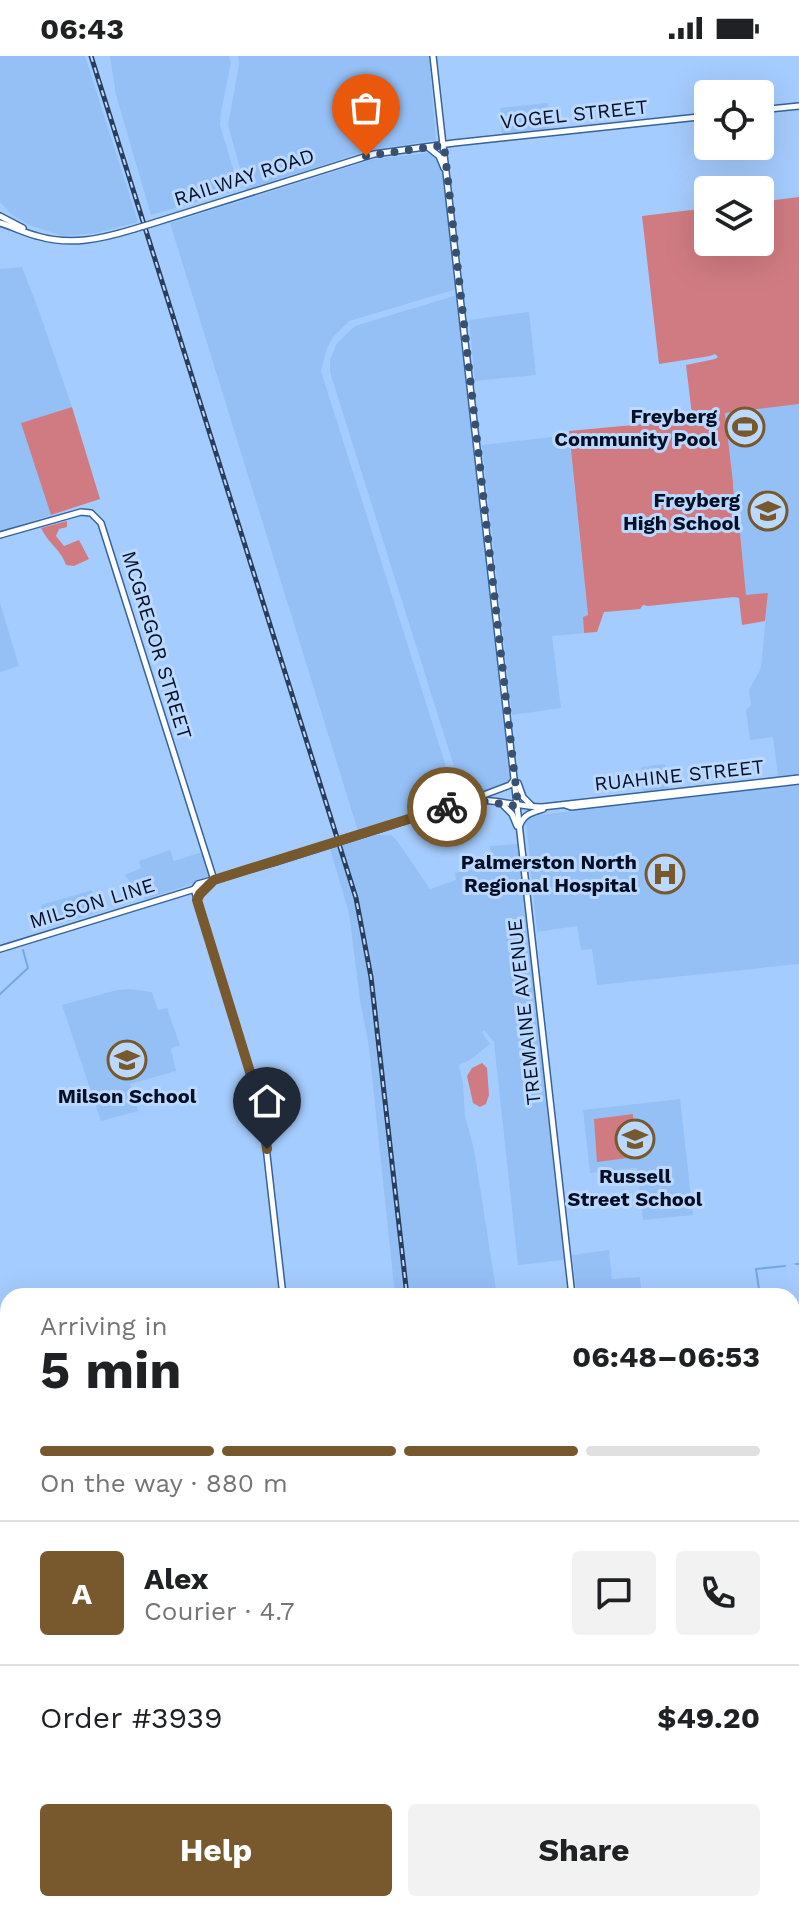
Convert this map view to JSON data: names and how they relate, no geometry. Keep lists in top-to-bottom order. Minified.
{"streets":{"main road":["VOGEL STREET","RAILWAY ROAD","MCGREGOR STREET","RUAHINE STREET","MILSON LINE","TREMAINE AVENUE"]},"crossings":[["VOGEL STREET","RAILWAY ROAD"],["VOGEL STREET","TREMAINE AVENUE"],["RAILWAY ROAD","TREMAINE AVENUE"],["MCGREGOR STREET","MILSON LINE"],["RUAHINE STREET","MILSON LINE"],["RUAHINE STREET","TREMAINE AVENUE"],["MILSON LINE","TREMAINE AVENUE"]],"places":{"sports":["Freyberg Community Pool"],"school or university":["Freyberg High School","Milson School","Russell Street School"],"hospital":["Palmerston North Regional Hospital"]},"page":{"status":"06:43","heading":["5 min","Arriving in","06:48–06:53"],"panel":["Alex","Courier · 4.7","Order #3939","$49.20"],"bar":"On the way · 880 m","round":"A","buttons":["Help","Share"]}}
